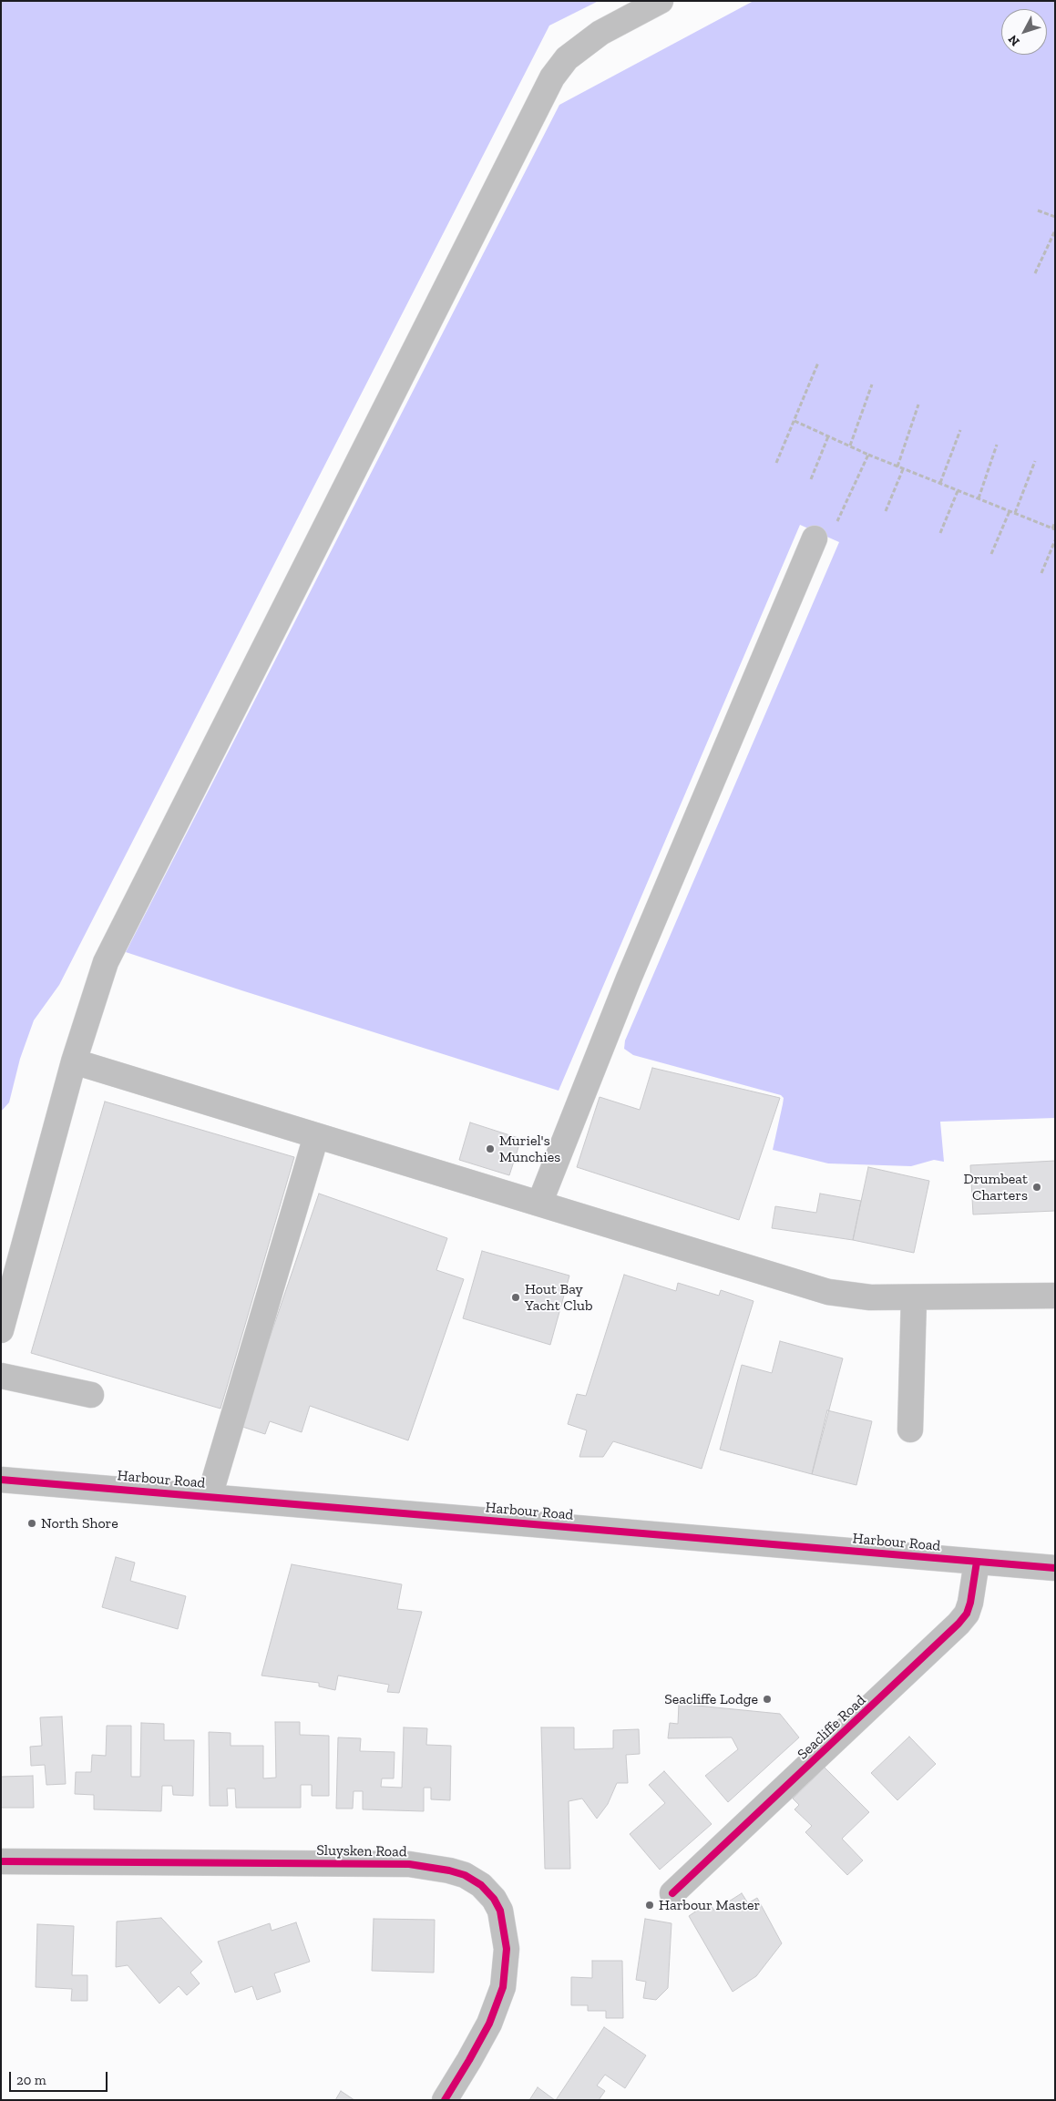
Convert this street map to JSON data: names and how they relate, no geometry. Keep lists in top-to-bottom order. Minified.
{"streets":{"street":["Harbour Road","Seacliffe Road","Sluysken Road"]},"crossings":[["Harbour Road","Seacliffe Road"]],"places":["Muriel's Munchies","Drumbeat Charters","Hout Bay Yacht Club","North Shore","Seacliffe Lodge","Harbour Master"],"scale_bar":"20 m","north":"bottom left"}
